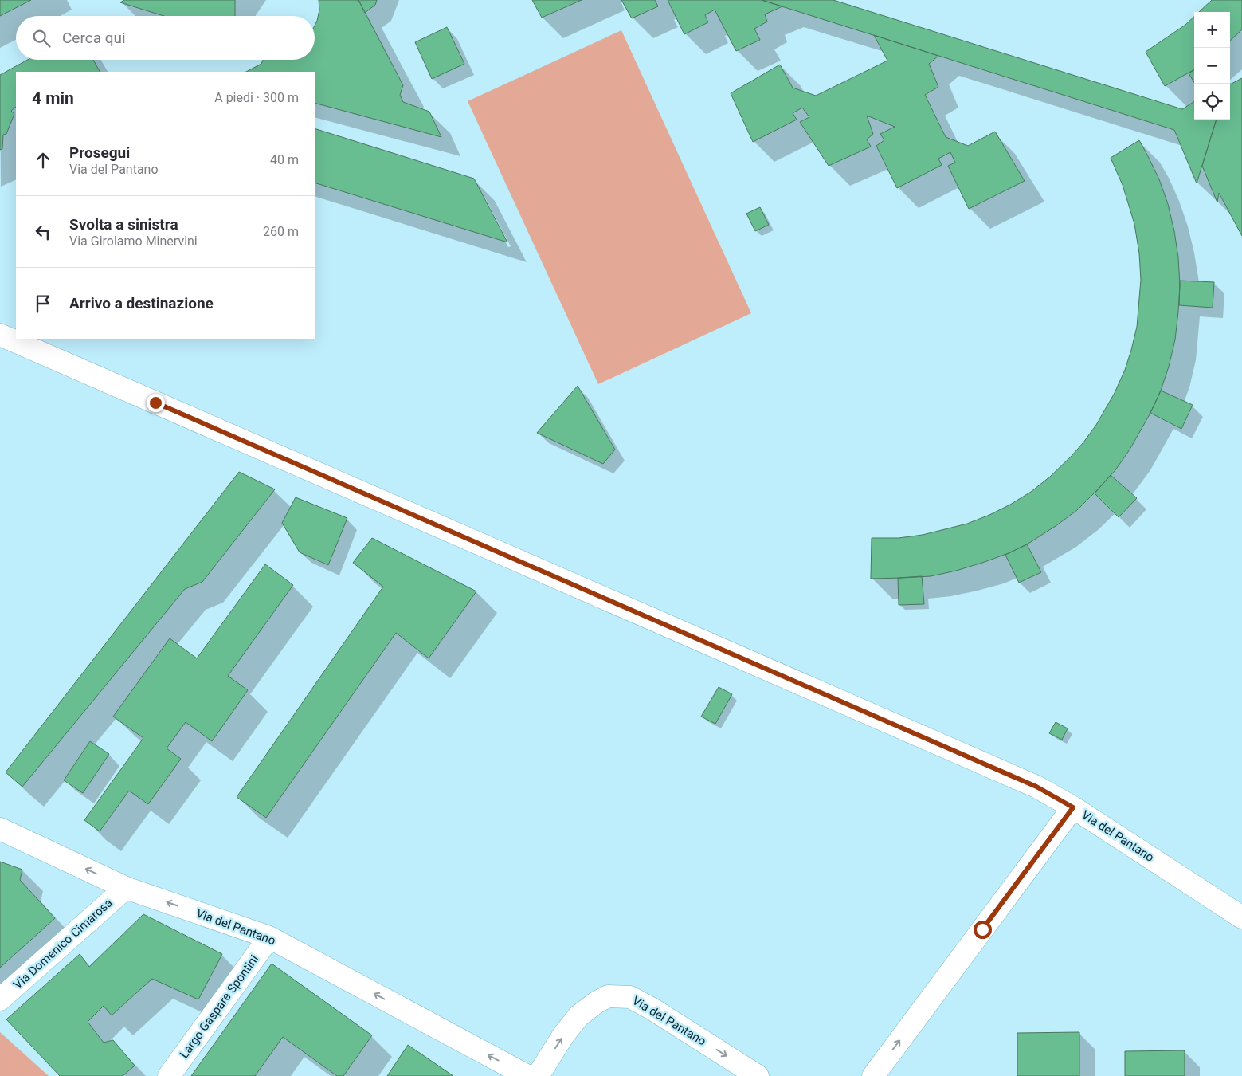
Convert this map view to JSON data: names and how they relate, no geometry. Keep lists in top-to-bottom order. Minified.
{"streets":{"street":["Via del Pantano","Via Domenico Cimarosa","Largo Gaspare Spontini"]},"crossings":[["Via del Pantano","Via Domenico Cimarosa"],["Via del Pantano","Largo Gaspare Spontini"]],"page":{"map_buttons":["+","−"],"search":"Cerca qui","heading":["4 min","A piedi · 300 m"],"list":[["Prosegui","Via del Pantano","40 m"],["Svolta a sinistra","Via Girolamo Minervini","260 m"],"Arrivo a destinazione"]}}
